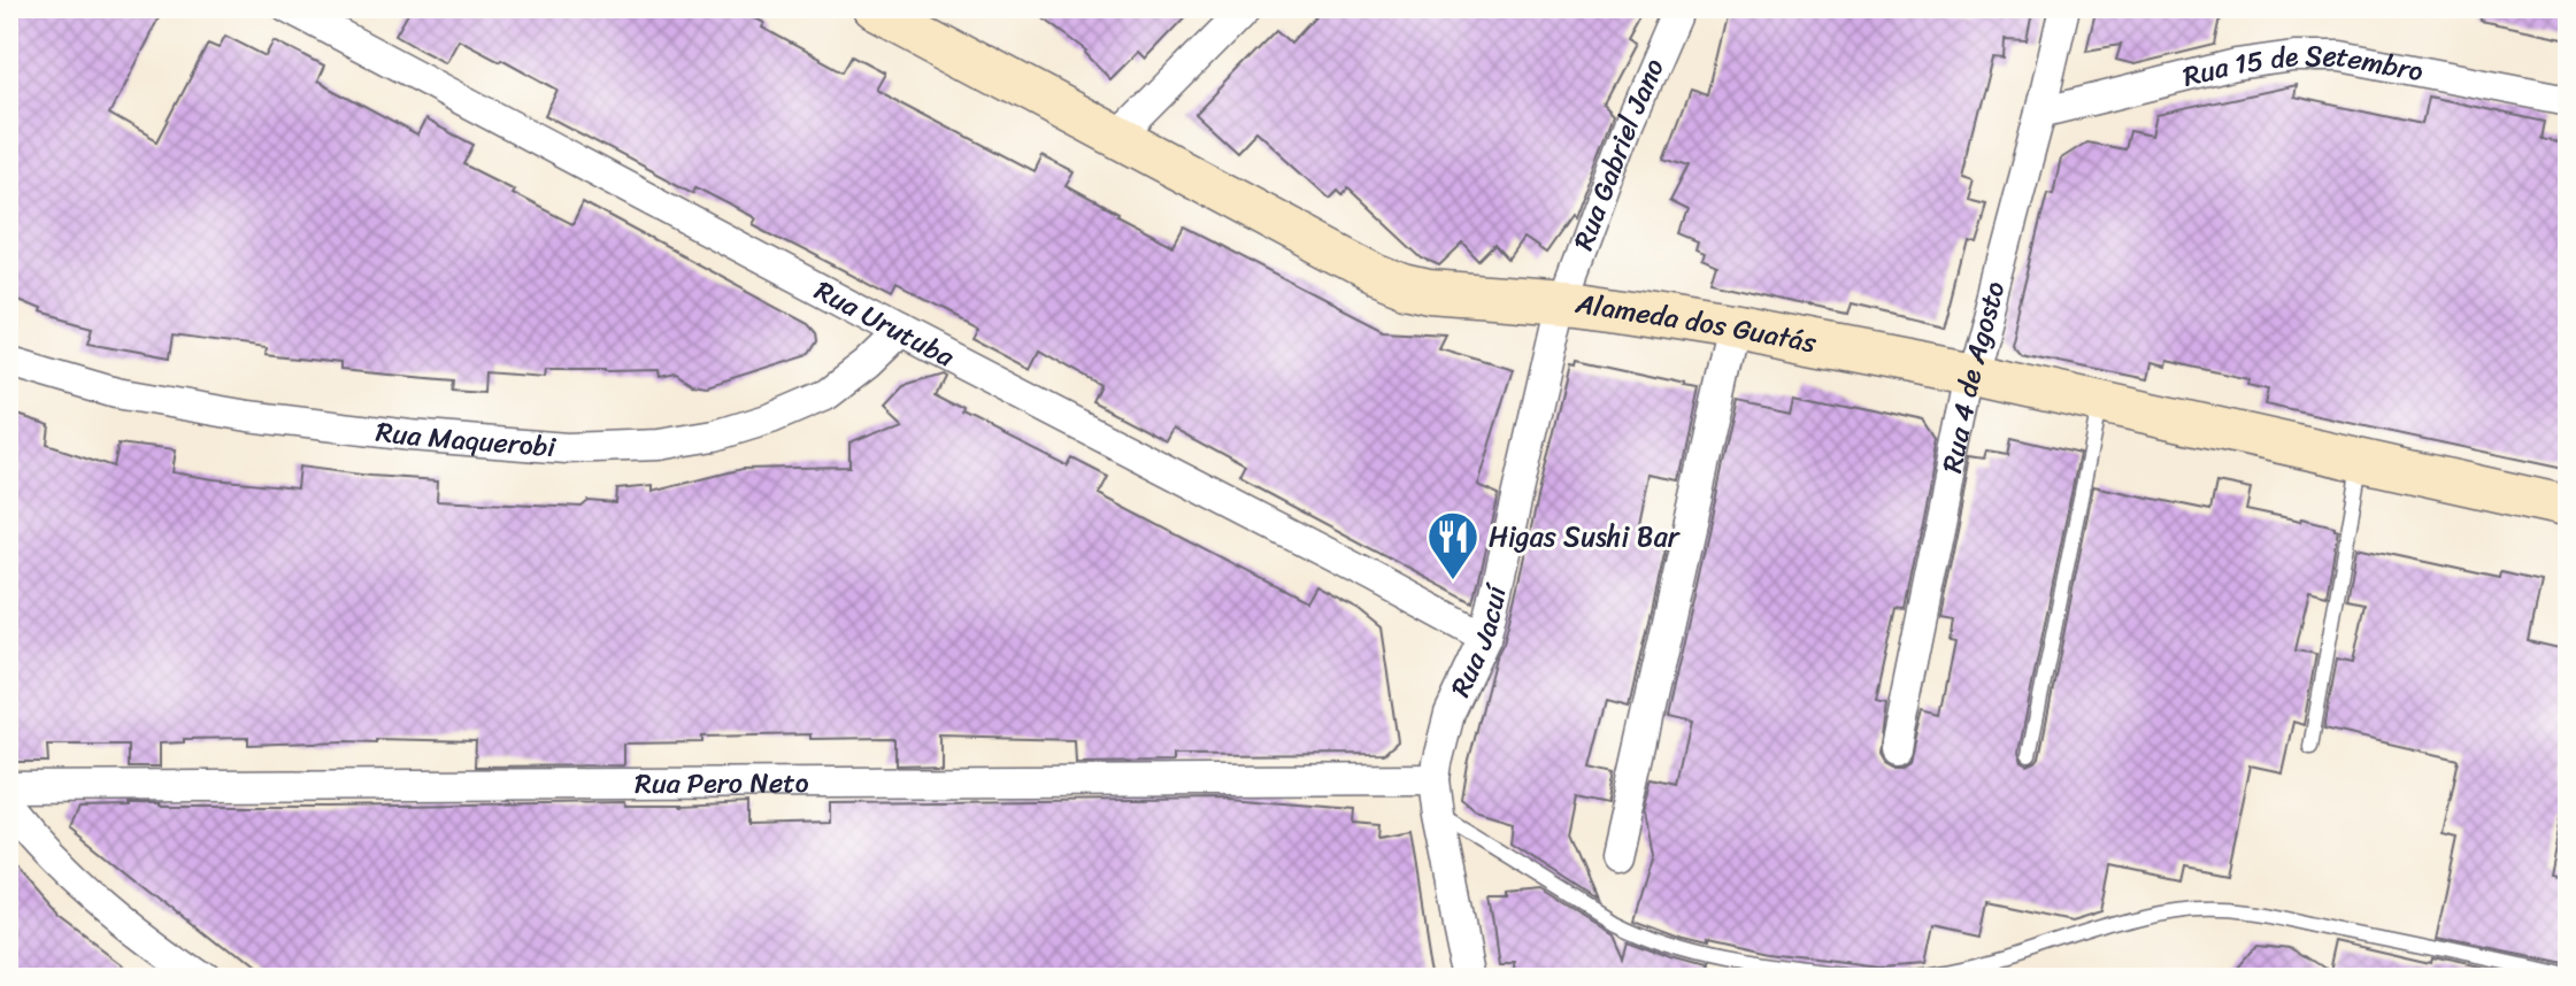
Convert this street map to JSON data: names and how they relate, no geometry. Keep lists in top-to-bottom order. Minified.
{"streets":{"street":["Rua 15 de Setembro","Rua Gabriel Jano","Rua Urutuba","Alameda dos Guatás","Rua 4 de Agosto","Rua Maquerobi","Rua Jacuí","Rua Pero Neto"]},"crossings":[["Rua 15 de Setembro","Rua 4 de Agosto"],["Rua Gabriel Jano","Alameda dos Guatás"],["Rua Gabriel Jano","Rua Jacuí"],["Rua Urutuba","Rua Maquerobi"],["Rua Urutuba","Rua Jacuí"],["Alameda dos Guatás","Rua 4 de Agosto"],["Alameda dos Guatás","Rua Jacuí"],["Rua Jacuí","Rua Pero Neto"]],"places":{"restaurant":["Higas Sushi Bar"]}}
